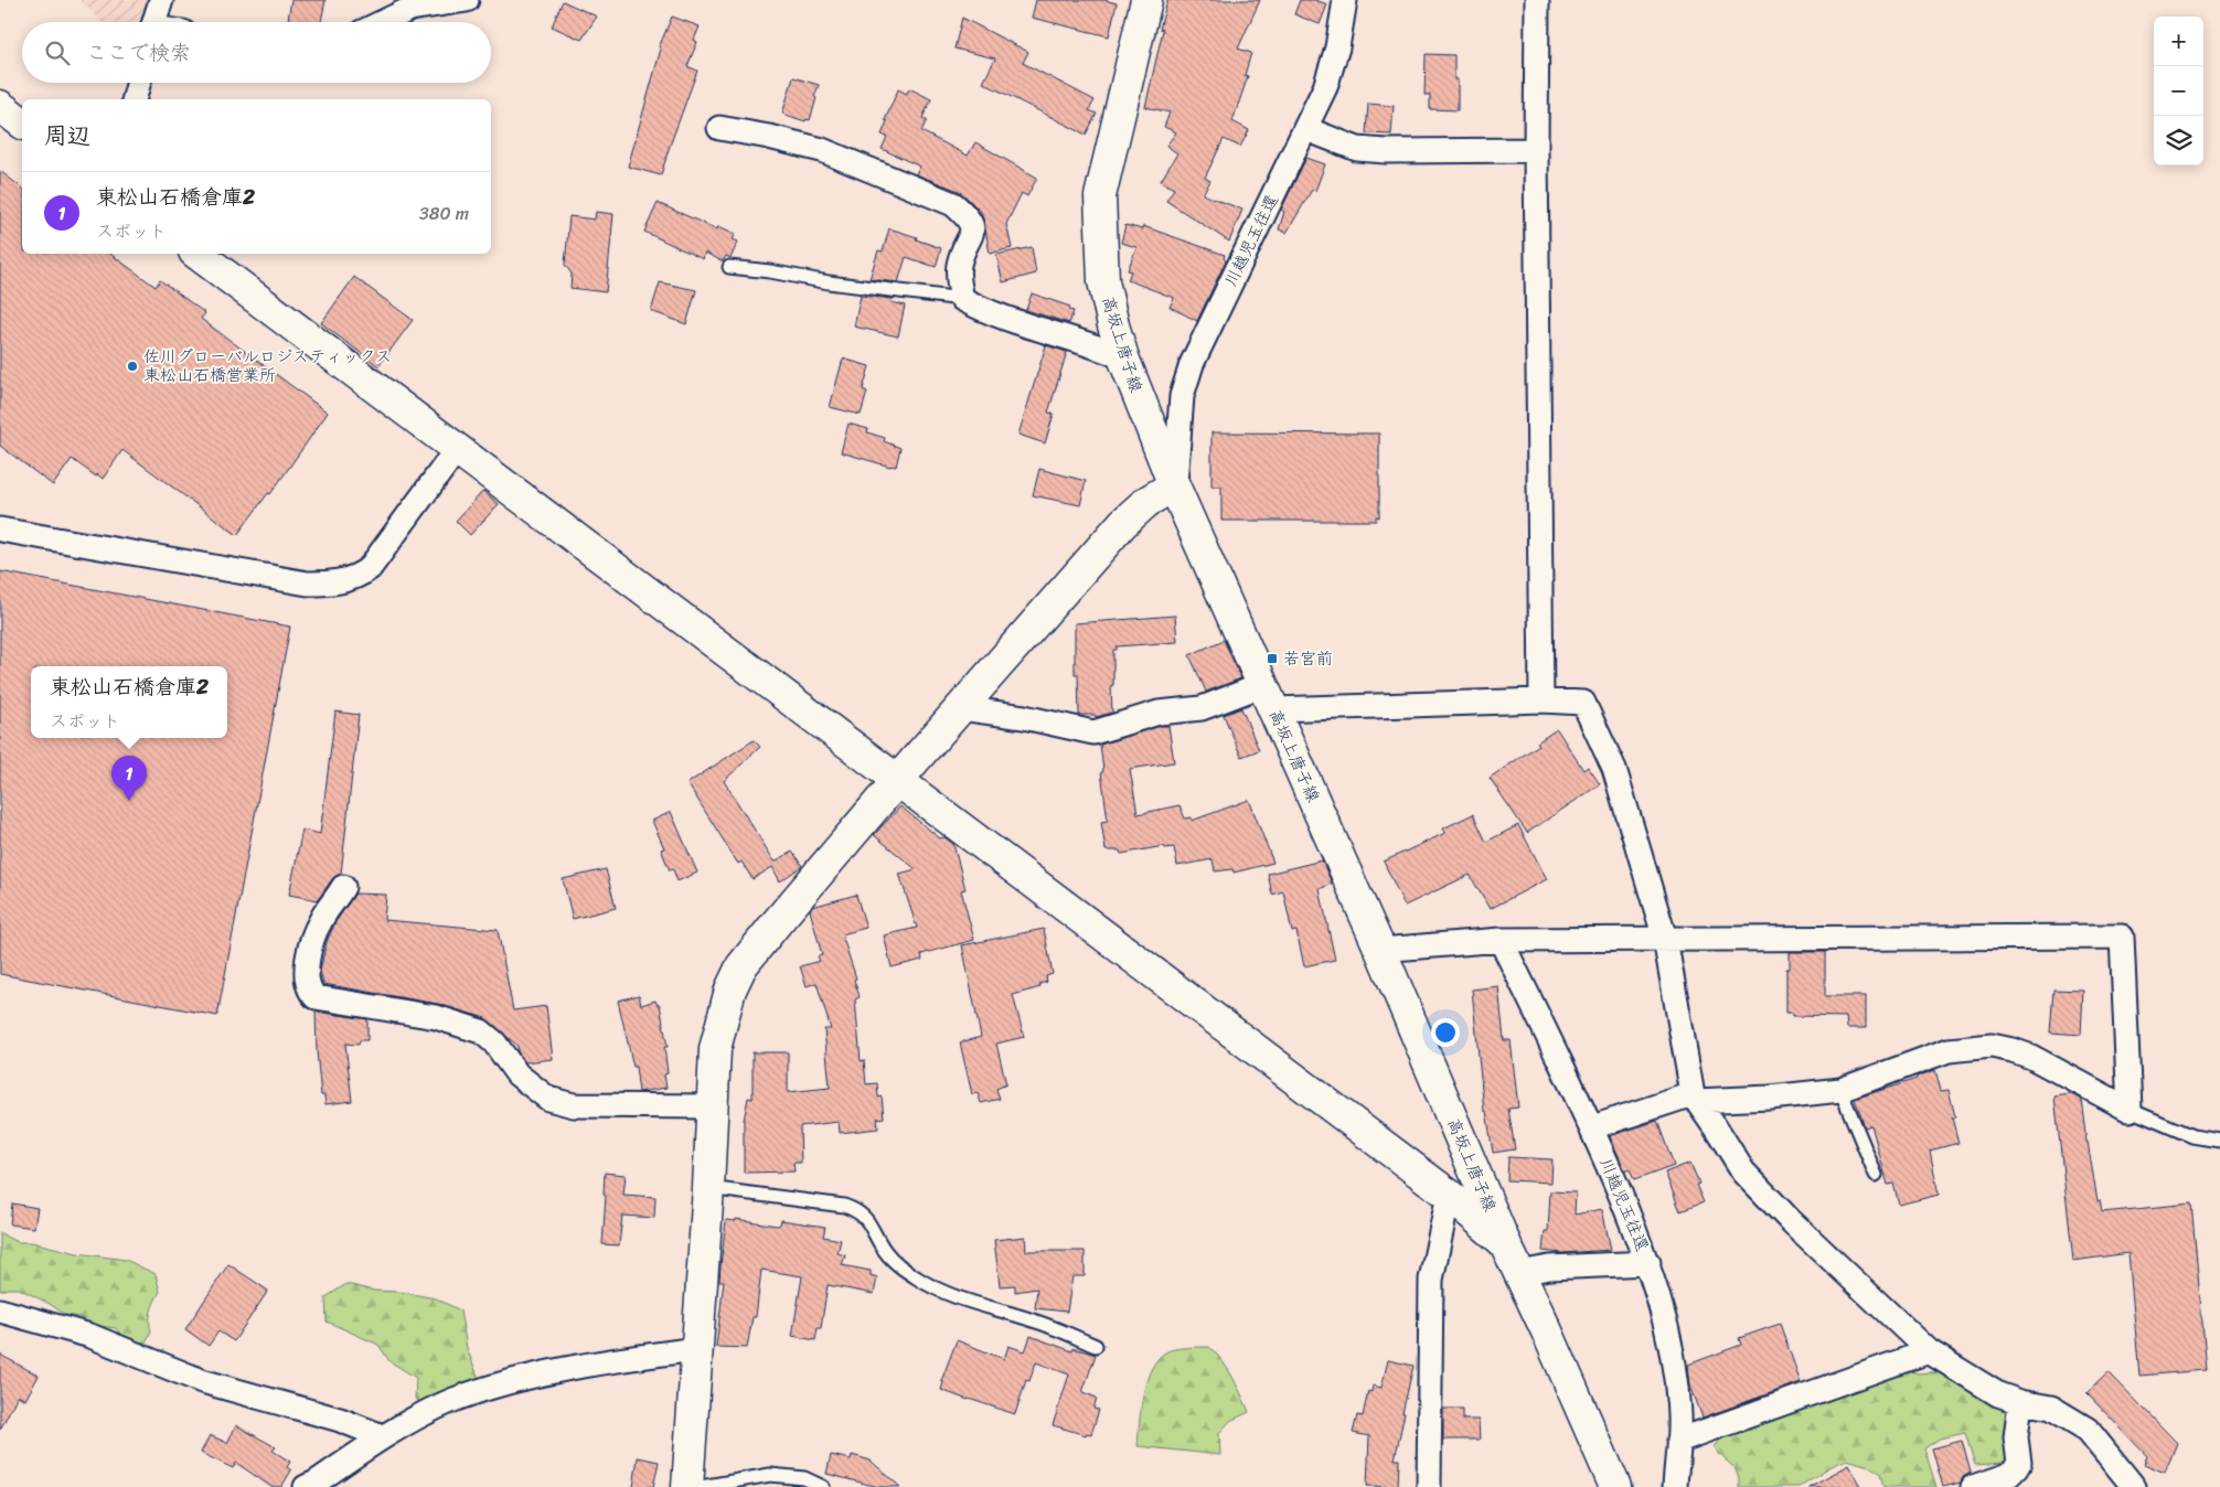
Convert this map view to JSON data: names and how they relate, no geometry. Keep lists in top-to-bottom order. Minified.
{"streets":{"street":["川越児玉往還","高坂上唐子線"]},"crossings":[["川越児玉往還","高坂上唐子線"]],"places":{"other":["佐川グローバルロジスティックス 東松山石橋営業所"],"transit":["若宮前"]},"page":{"map_buttons":["+","−"],"search":"ここで検索","heading":"周辺","list":[{"mark":"1","name":"東松山石橋倉庫2","note":"スポット","value":"380 m"}],"popup":["東松山石橋倉庫2","スポット"],"pins":"1"}}
